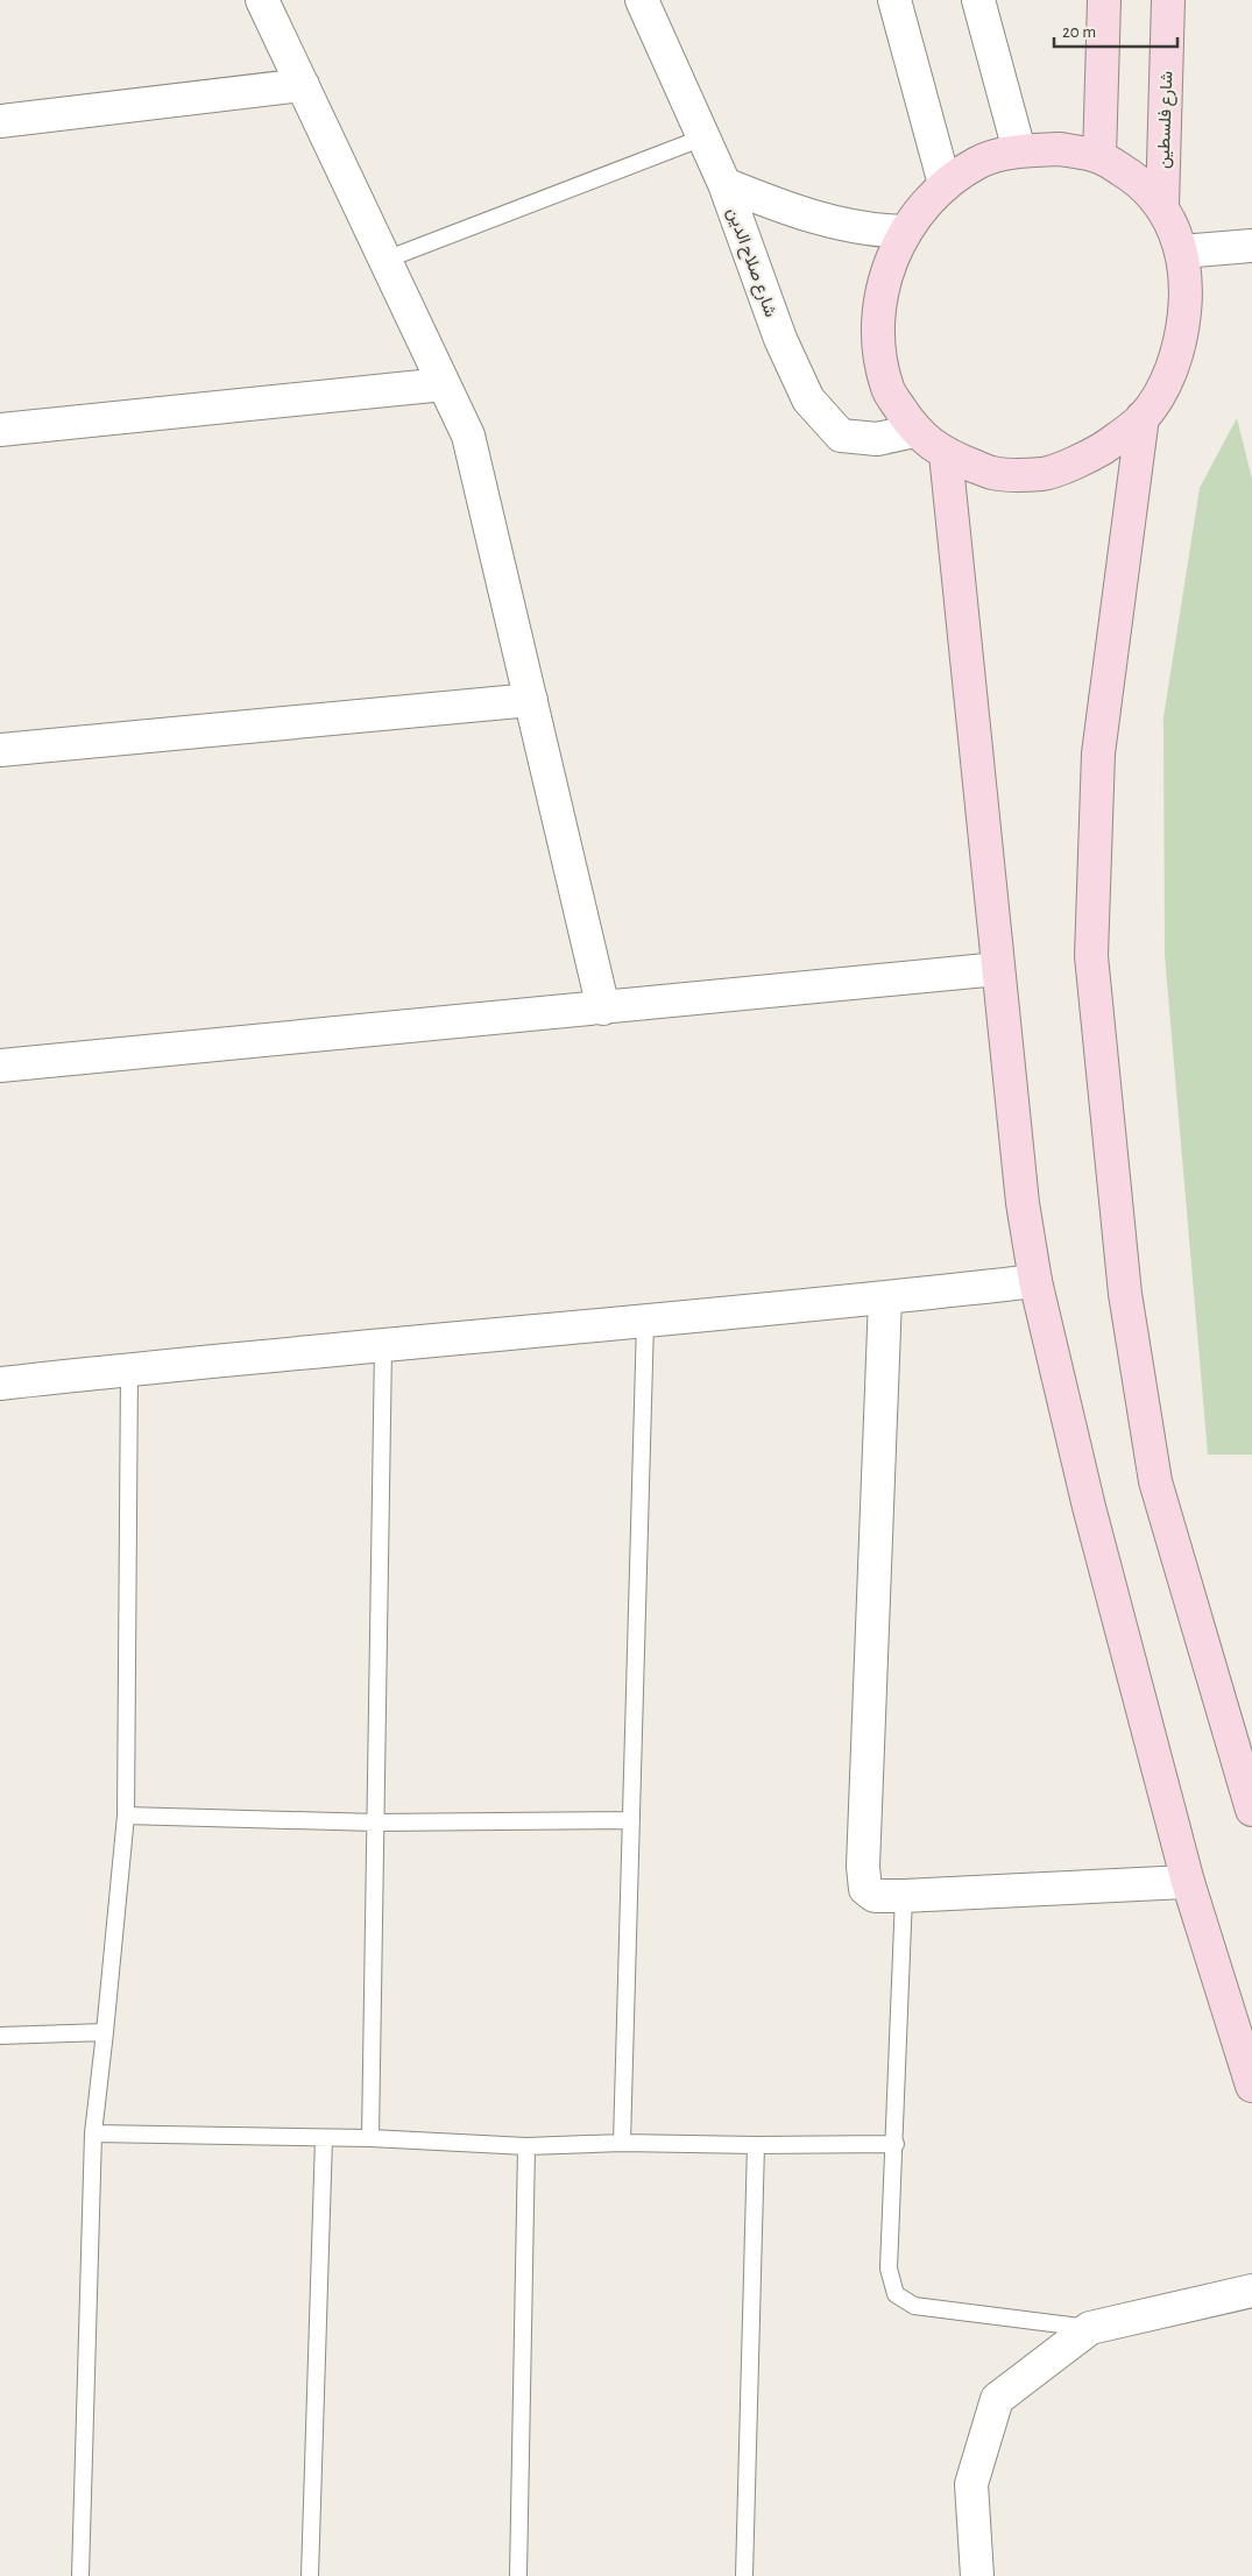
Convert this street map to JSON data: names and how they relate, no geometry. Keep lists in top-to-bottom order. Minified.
{"streets":{"main road":["شارع فلسطين"],"street":["شارع صلاح الدين"]},"scale_bar":"20 m"}
